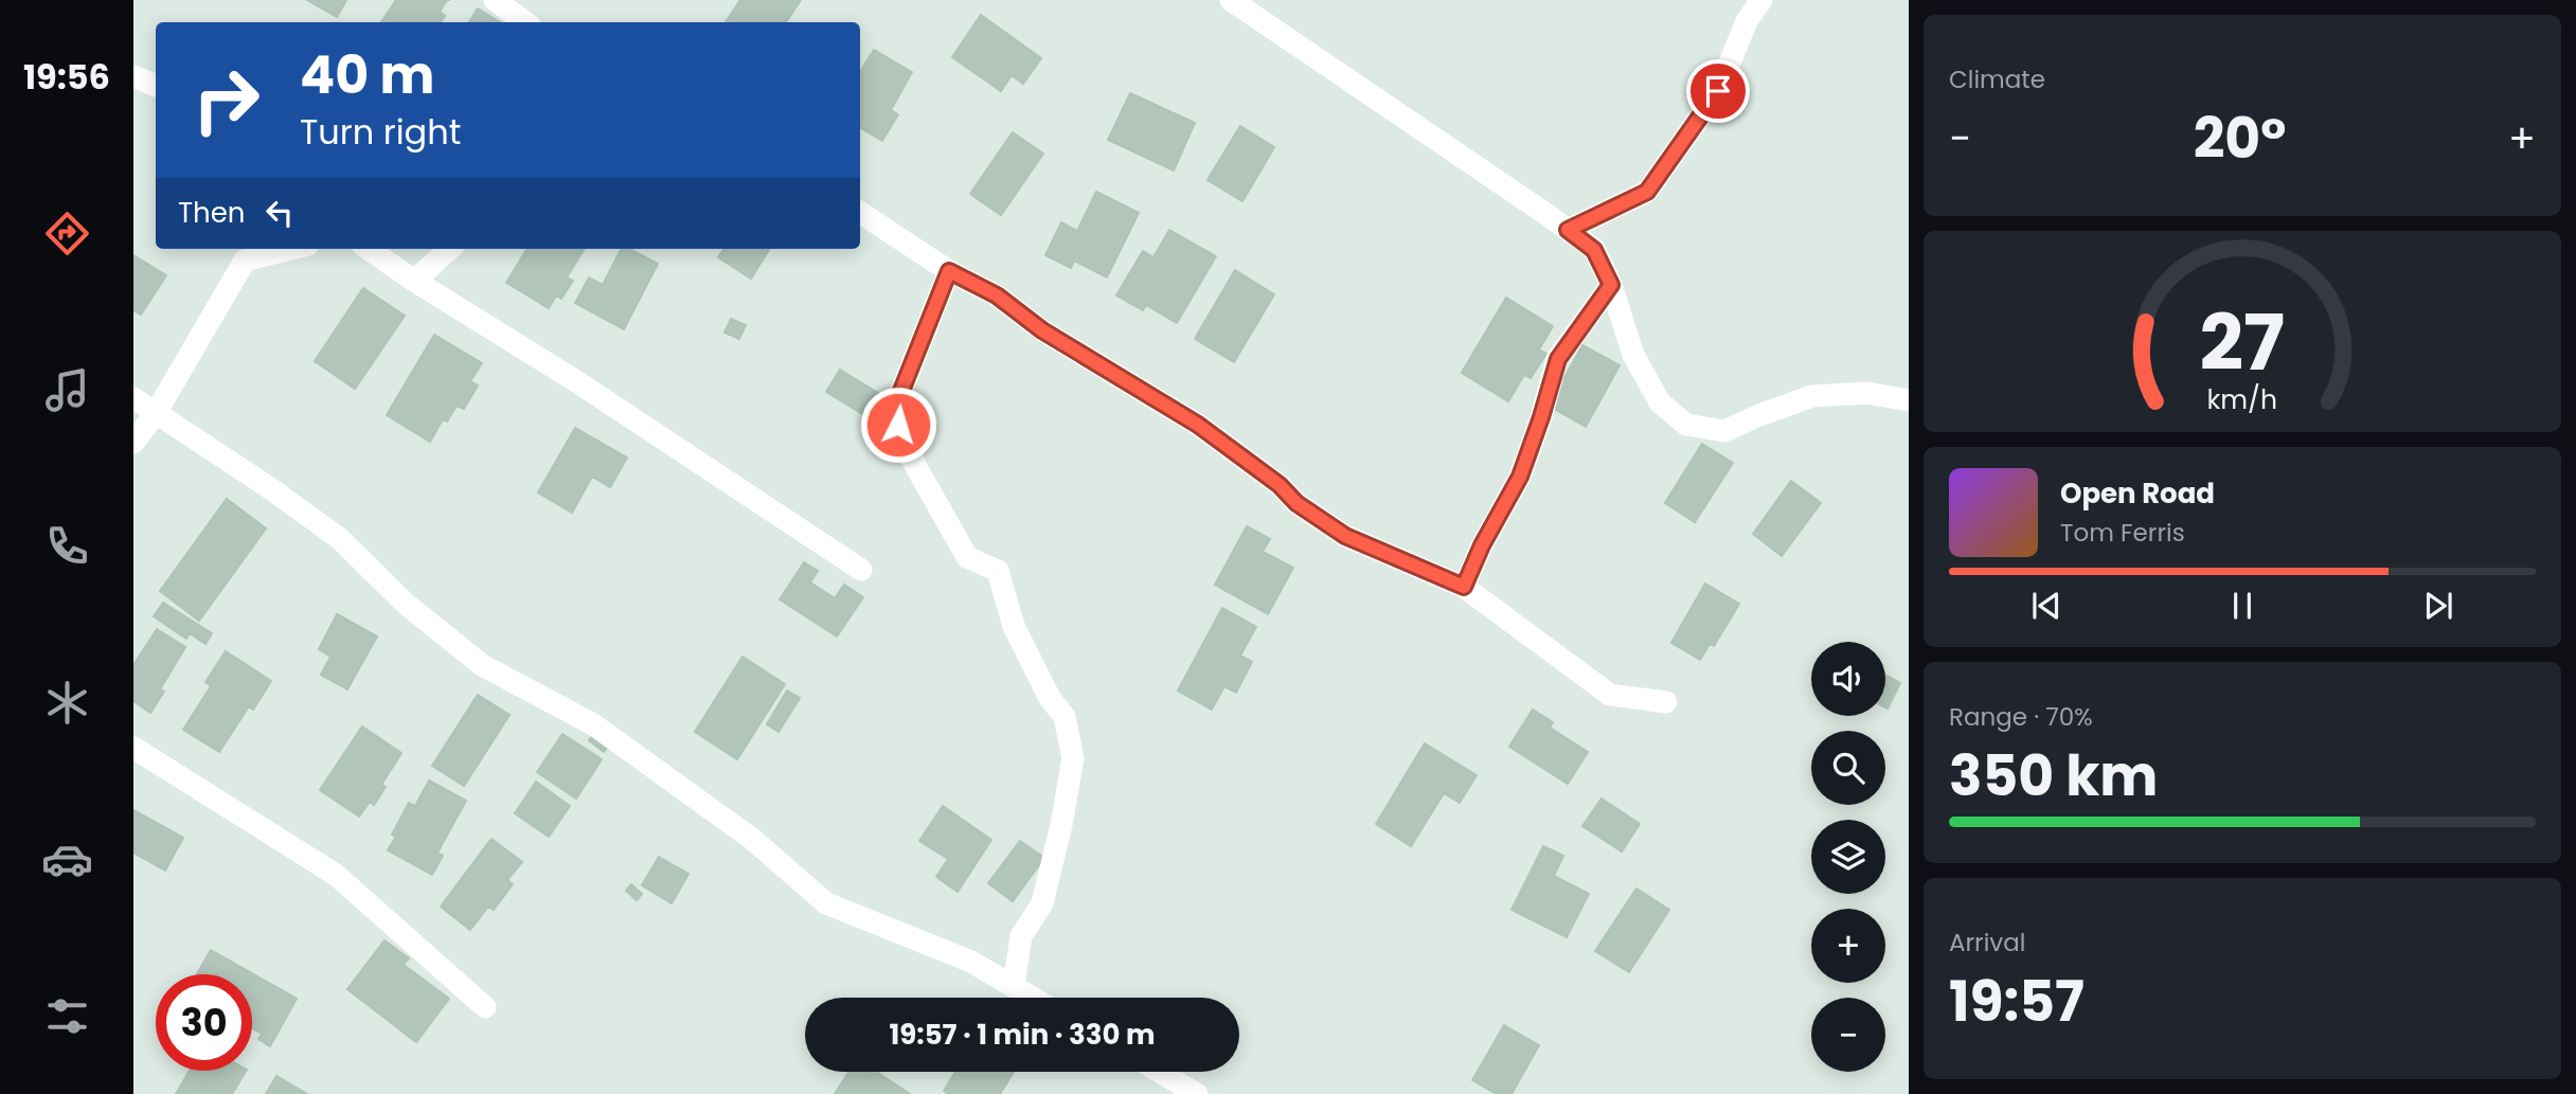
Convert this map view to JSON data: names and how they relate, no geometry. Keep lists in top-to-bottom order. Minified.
{"page":{"tabs":"19:56","tile":["Climate",["Range · 70%","350 km"],["Arrival","19:57"]],"turn":["40 m","Turn right"],"heat":["−","20°","+"],"then":"Then","song":["Open Road","Tom Ferris"],"map_buttons":["+","−"],"limit":"30","trip":"19:57 · 1 min · 330 m","gauge":["27","km/h"]}}
